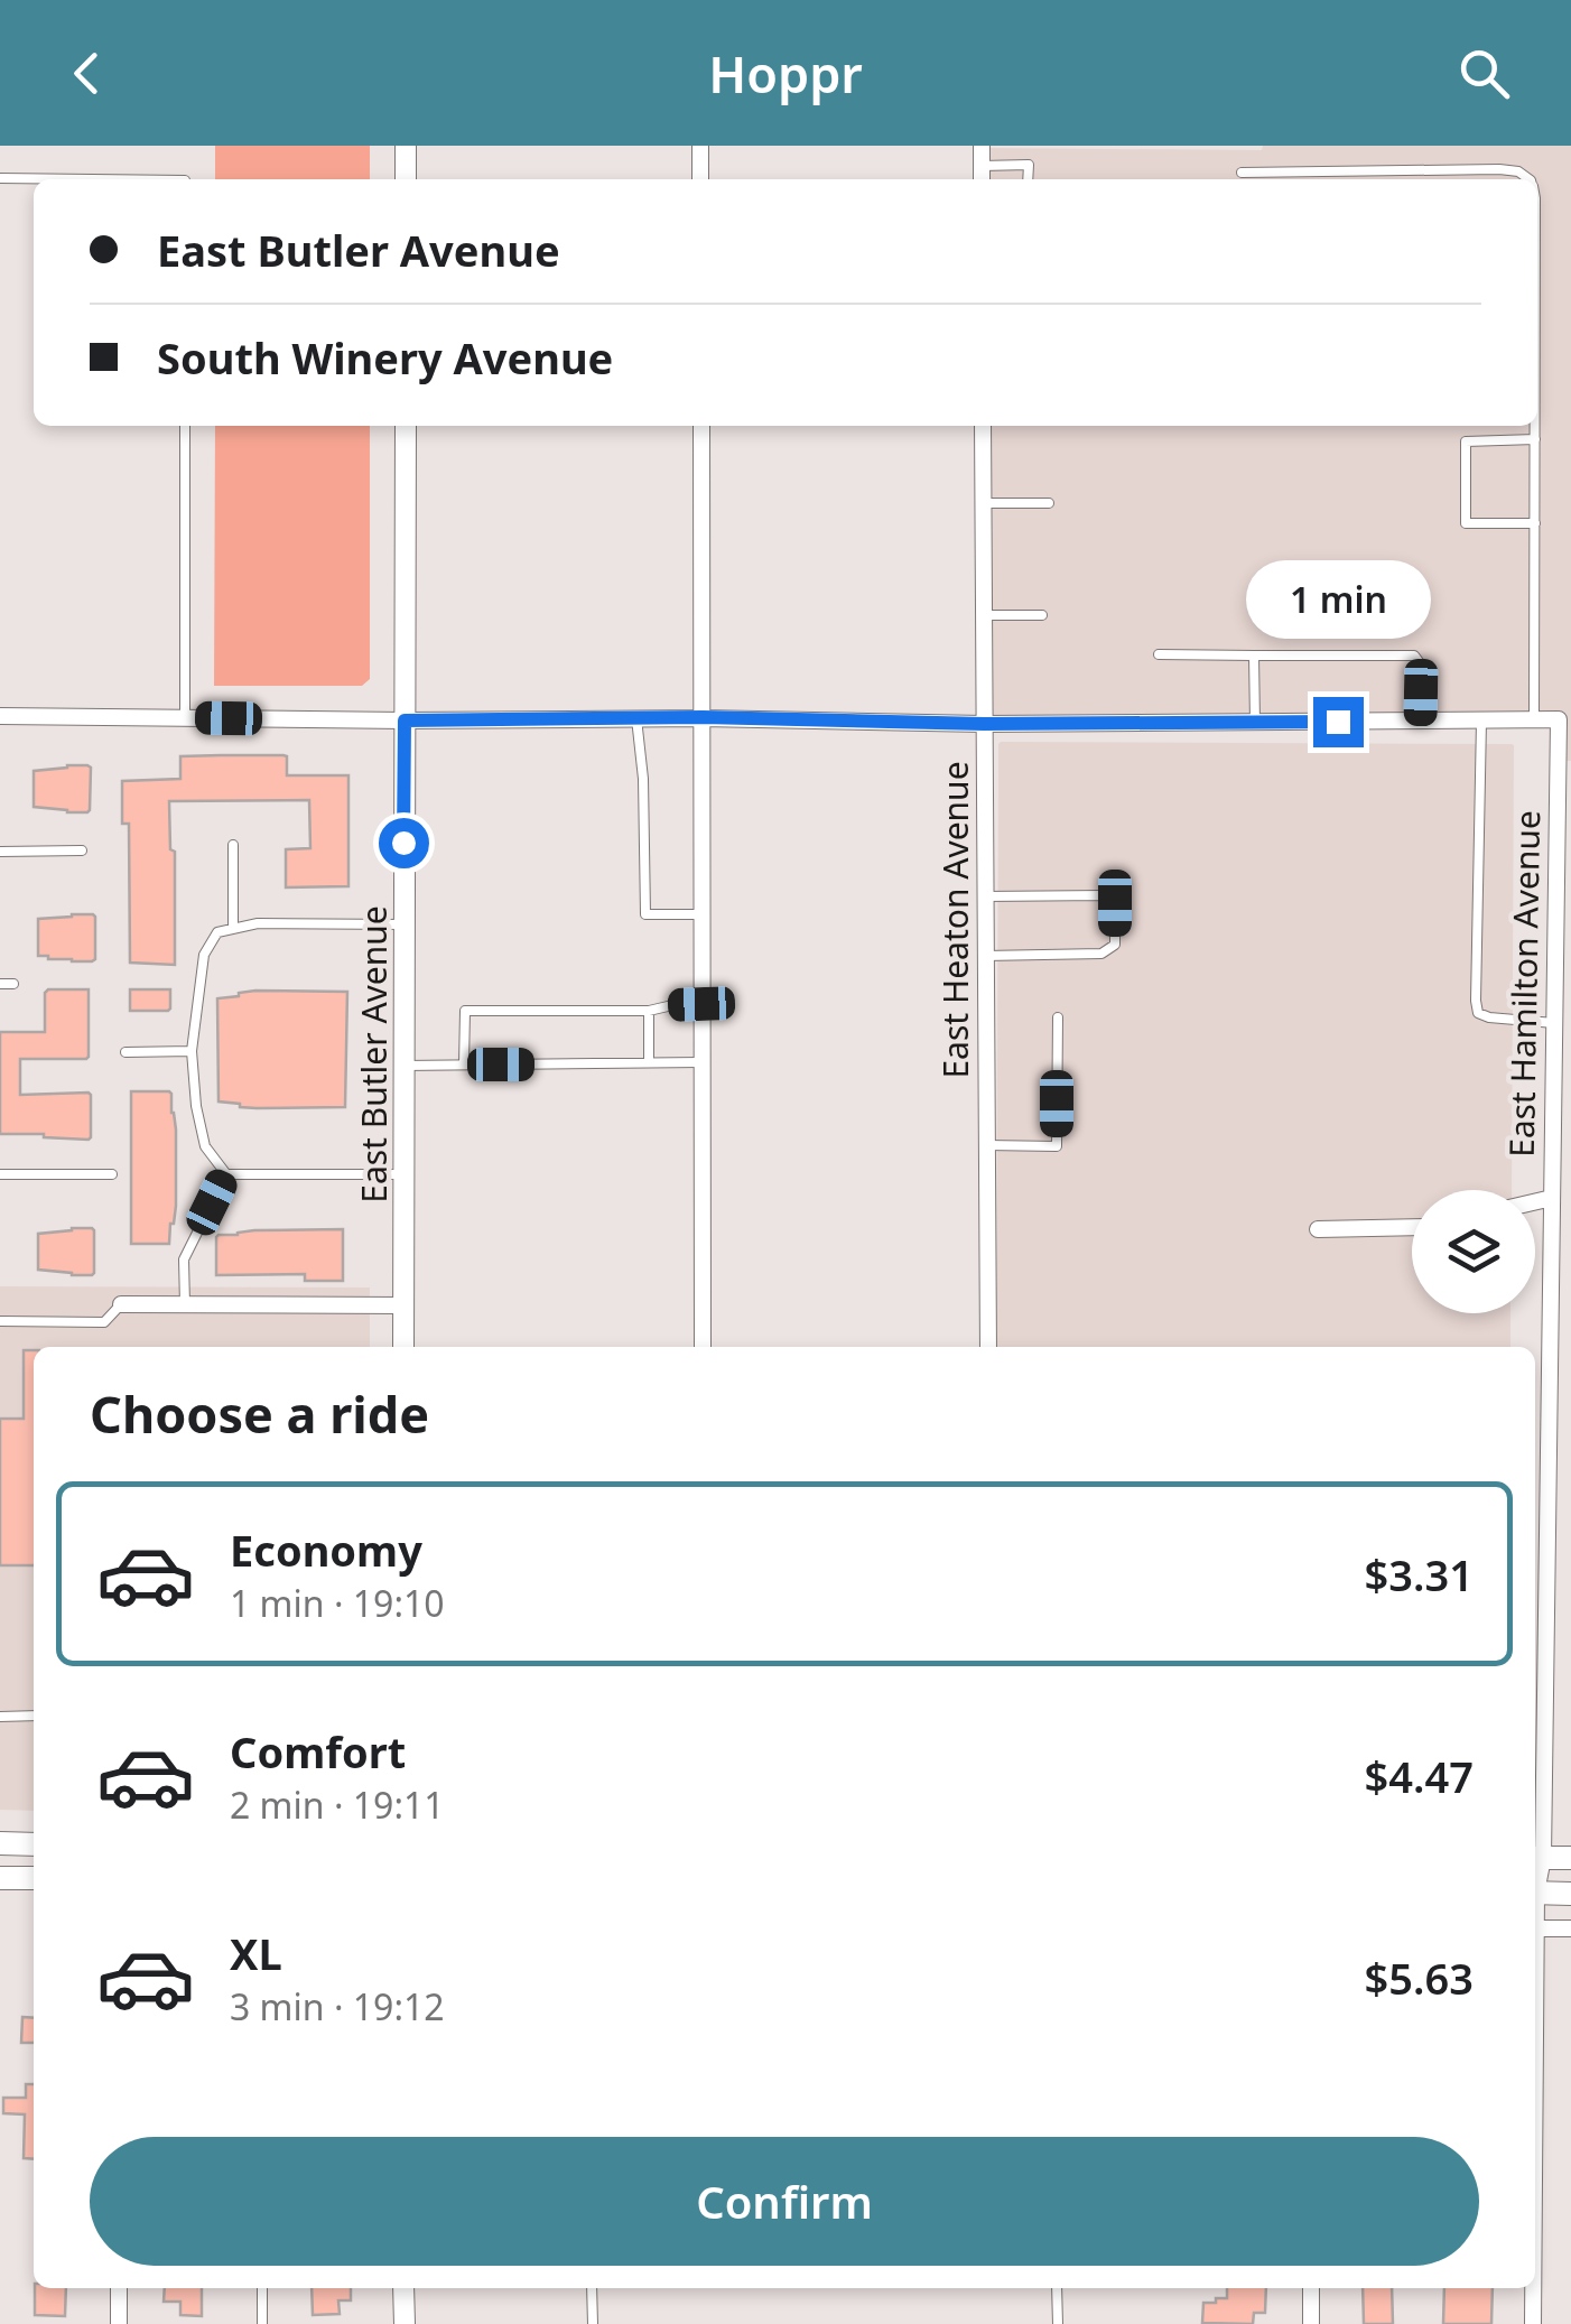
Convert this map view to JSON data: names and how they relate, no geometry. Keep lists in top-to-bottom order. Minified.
{"streets":{"street":["East Heaton Avenue","East Hamilton Avenue","East Butler Avenue"]},"page":{"header":"Hoppr","banner":["East Butler Avenue","South Winery Avenue"],"bubble":"1 min","heading":"Choose a ride","list":[{"name":"Economy","note":"1 min · 19:10","value":"$3.31"},{"name":"Comfort","note":"2 min · 19:11","value":"$4.47"},{"name":"XL","note":"3 min · 19:12","value":"$5.63"}],"buttons":"Confirm"}}
